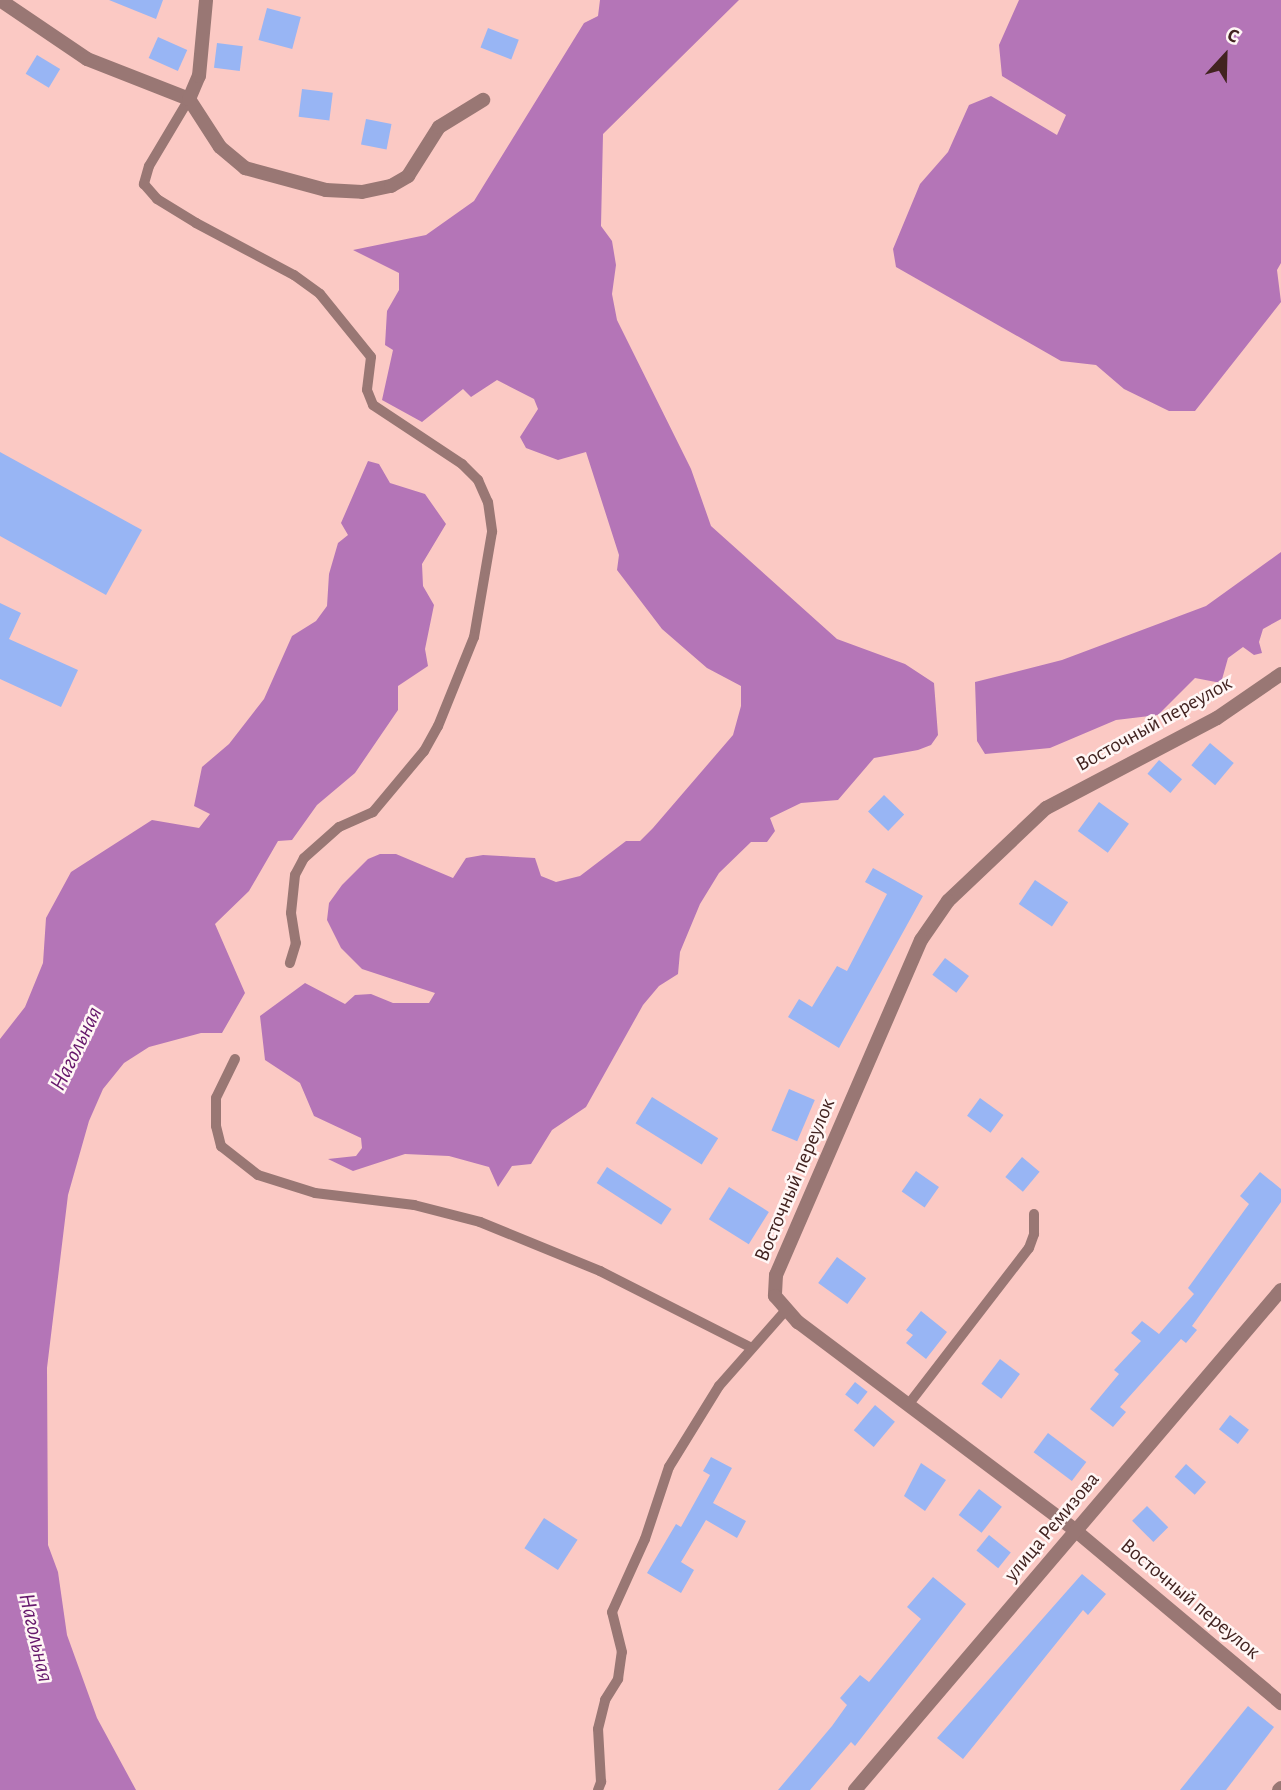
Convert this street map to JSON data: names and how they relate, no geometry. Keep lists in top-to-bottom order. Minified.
{"streets":{"street":["Восточный переулок","улица Ремизова"]},"crossings":[["Восточный переулок","улица Ремизова"]],"water":["Нагольная"],"north":"top"}
